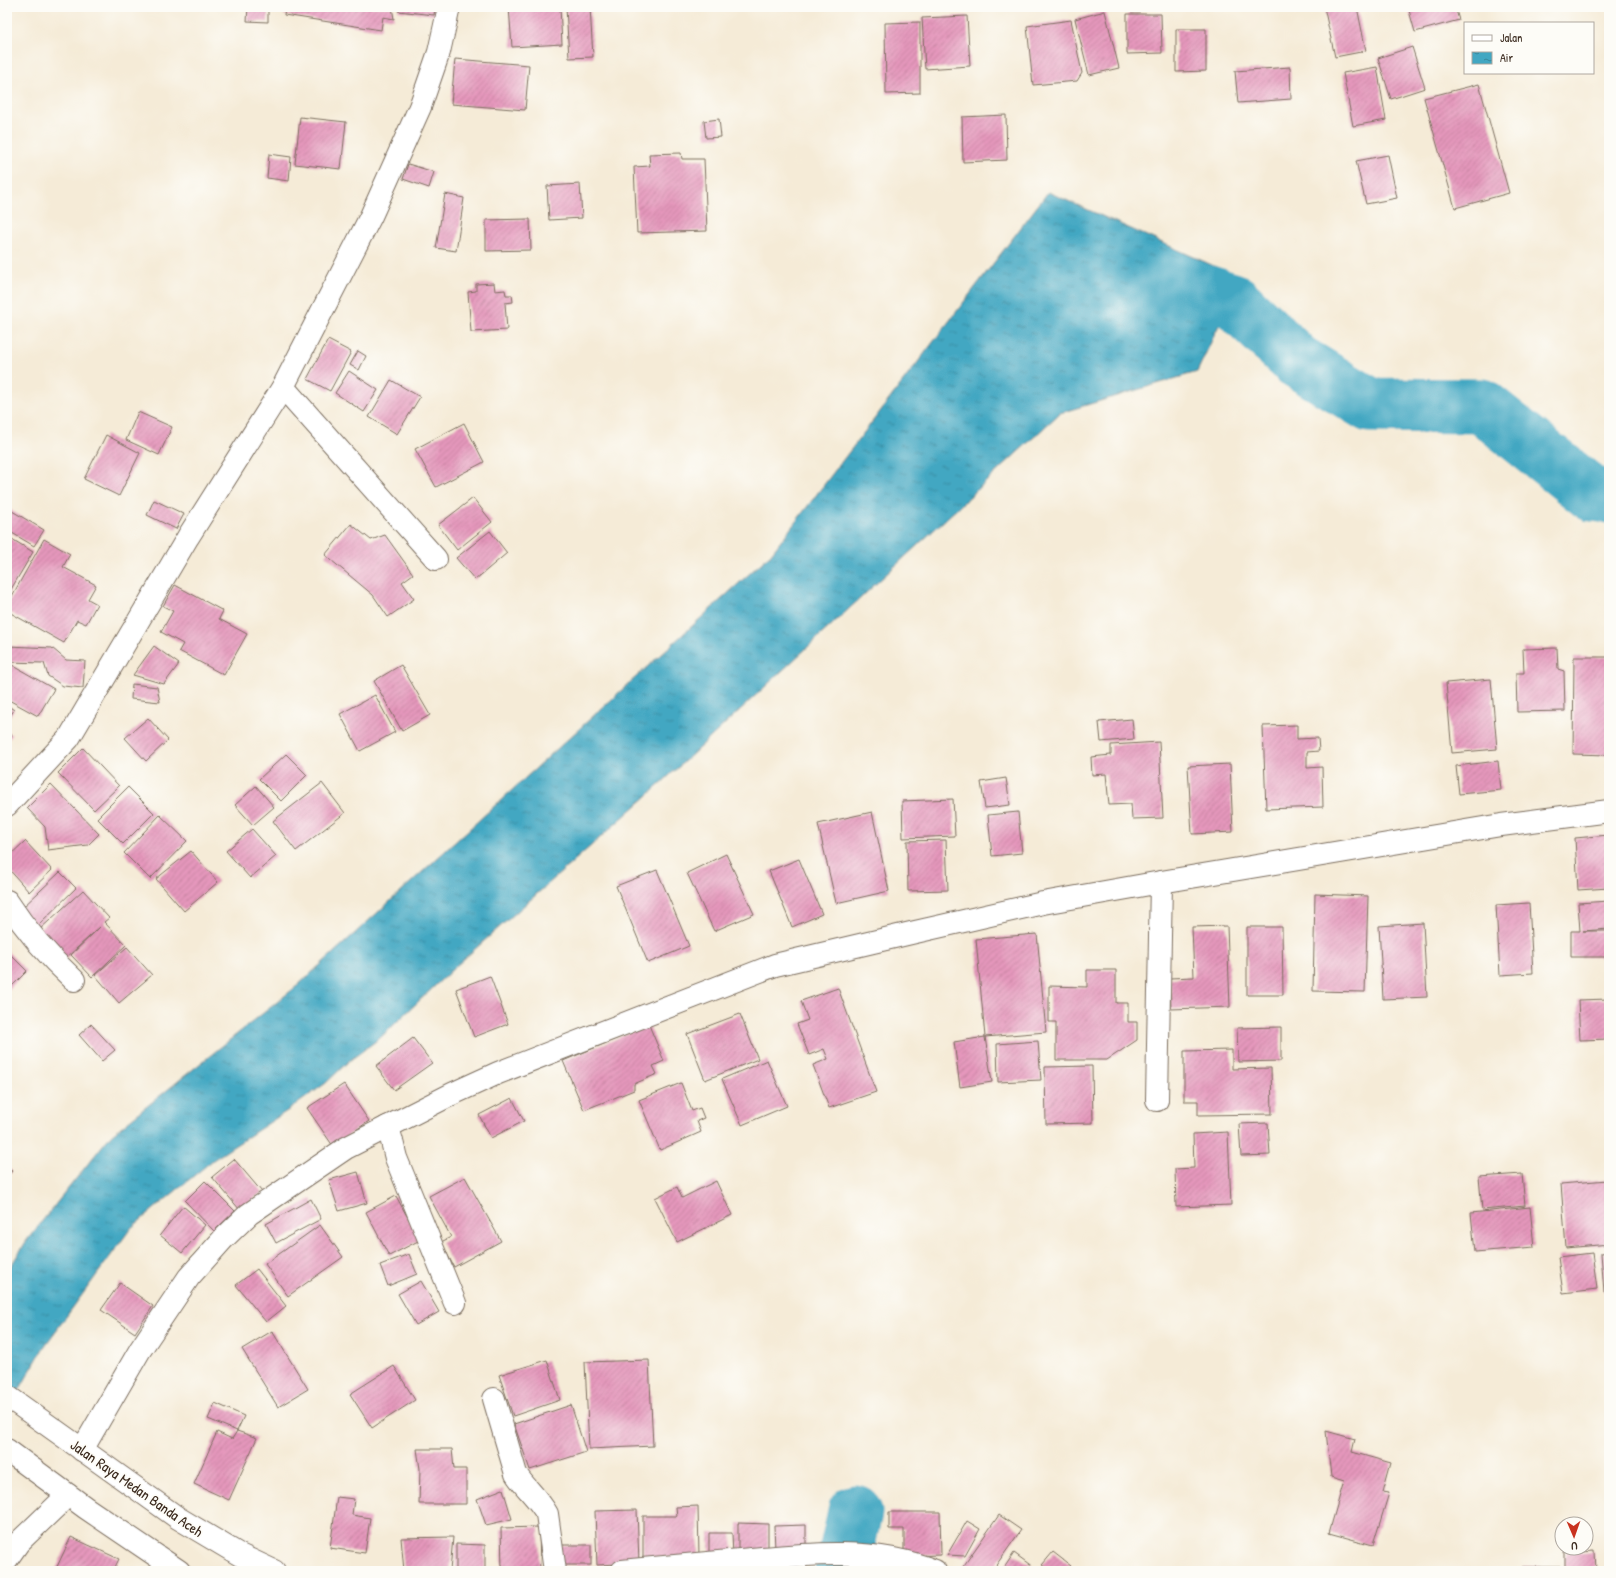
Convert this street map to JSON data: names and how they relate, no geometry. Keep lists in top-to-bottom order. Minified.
{"streets":{"main road":["Jalan Raya Medan Banda Aceh"]},"legend":["Jalan","Air"],"north":"bottom"}
